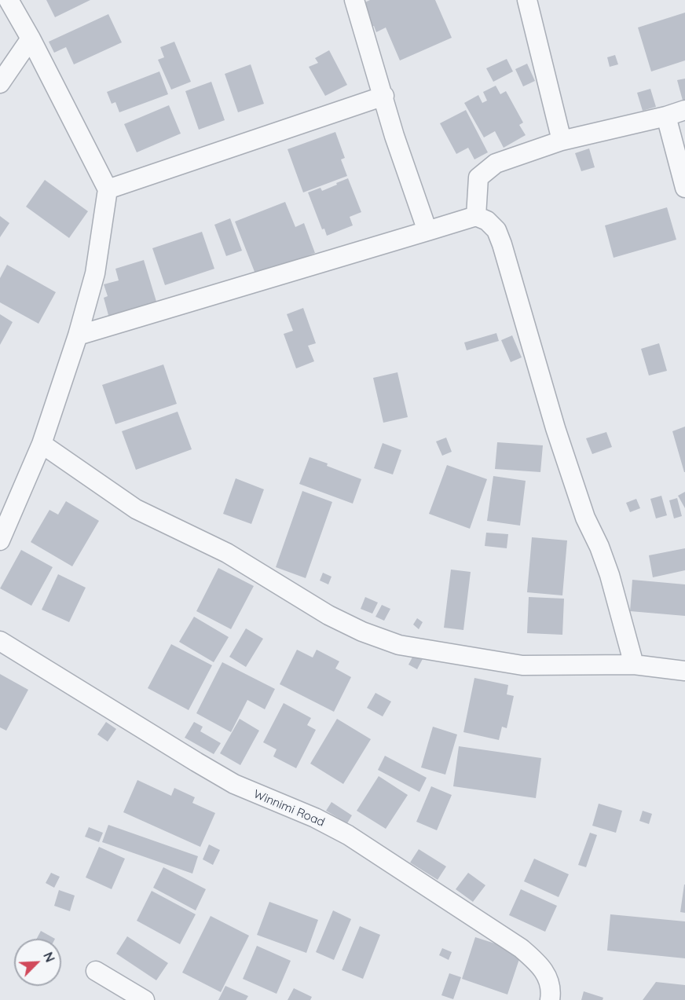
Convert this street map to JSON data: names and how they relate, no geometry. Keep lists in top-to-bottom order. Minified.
{"streets":{"street":["Winnimi Road"]},"north":"top right"}
